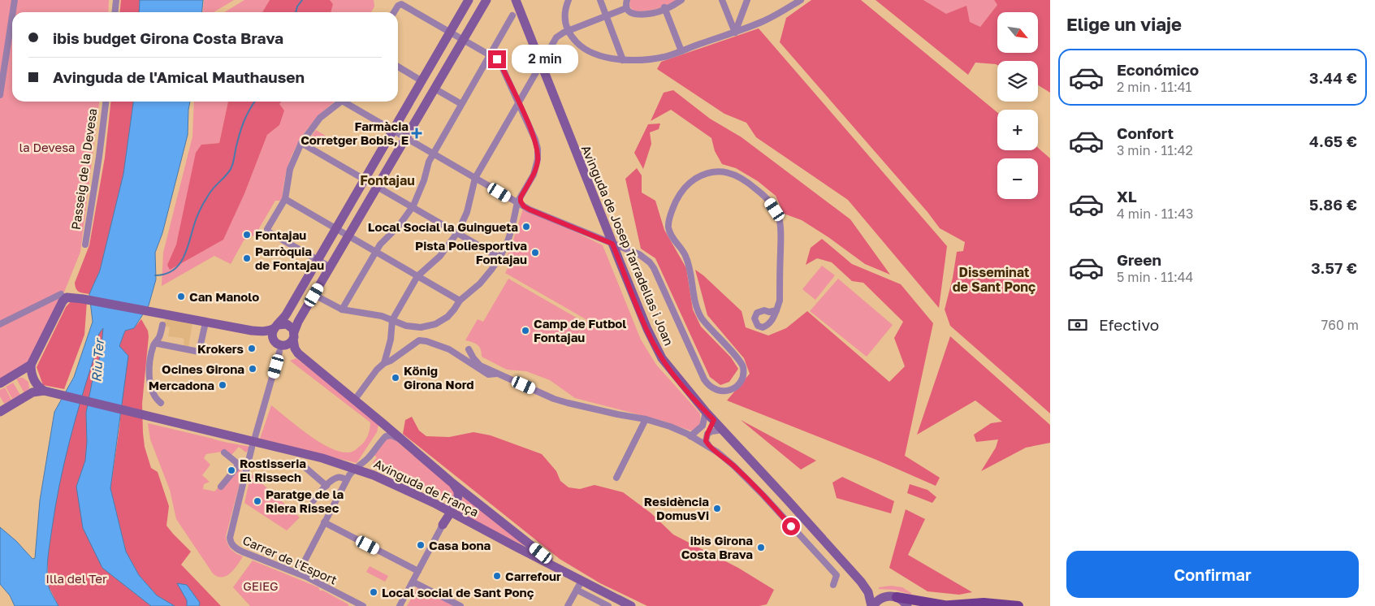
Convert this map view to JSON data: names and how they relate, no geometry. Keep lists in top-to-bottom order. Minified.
{"streets":{"main road":["Avinguda de Josep Tarradellas i Joan","Avinguda de França"],"street":["Passeig de la Devesa","Carrer de l'Esport"]},"districts":["Fontajau","Disseminat de Sant Ponç"],"water":["Riu Ter"],"parks":["la Devesa","Illa del Ter","GEiEG"],"places":{"health":["Farmàcia Corretger Bobis, E"],"other":["Local Social la Guingueta","Fontajau","Pista Poliesportiva Fontajau","Parròquia de Fontajau","Can Manolo","Camp de Futbol Fontajau","Krokers","Ocines Girona","König Girona Nord","Mercadona","Rostisseria El Rissech","Paratge de la Riera Rissec","Residència DomusVi","Casa bona","ibis Girona Costa Brava","Carrefour","Local social de Sant Ponç"]},"north":"bottom right","page":{"heading":"Elige un viaje","map_buttons":["+","−"],"banner":["ibis budget Girona Costa Brava","Avinguda de l'Amical Mauthausen"],"bubble":"2 min","list":[{"name":"Económico","note":"2 min · 11:41","value":"3.44 €"},{"name":"Confort","note":"3 min · 11:42","value":"4.65 €"},{"name":"XL","note":"4 min · 11:43","value":"5.86 €"},{"name":"Green","note":"5 min · 11:44","value":"3.57 €"}],"pay":["Efectivo","760 m"],"buttons":"Confirmar"}}
